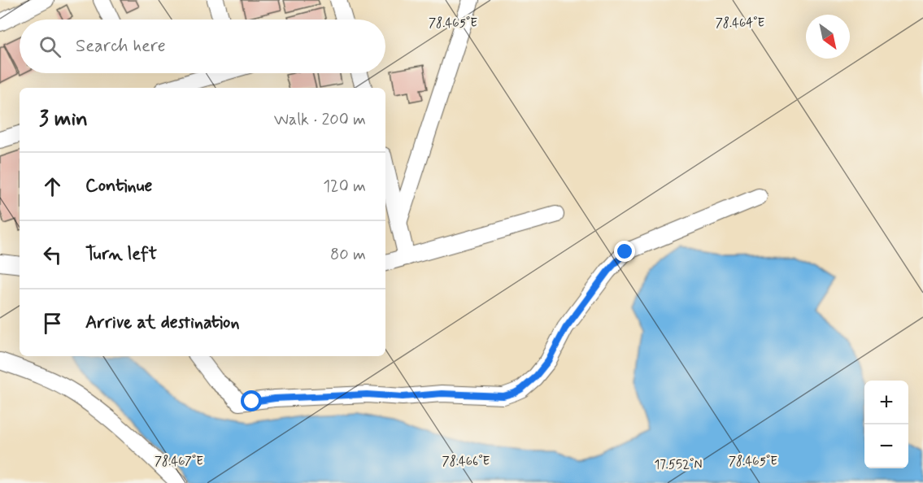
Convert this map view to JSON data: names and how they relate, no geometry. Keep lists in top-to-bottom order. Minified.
{"north":"bottom right","page":{"search":"Search here","heading":["3 min","Walk · 200 m"],"list":[["Continue","120 m"],["Turn left","80 m"],"Arrive at destination"],"map_buttons":["+","−"]},"coordinates":["78.465°E","78.464°E","78.467°E","78.466°E","17.552°N"]}
